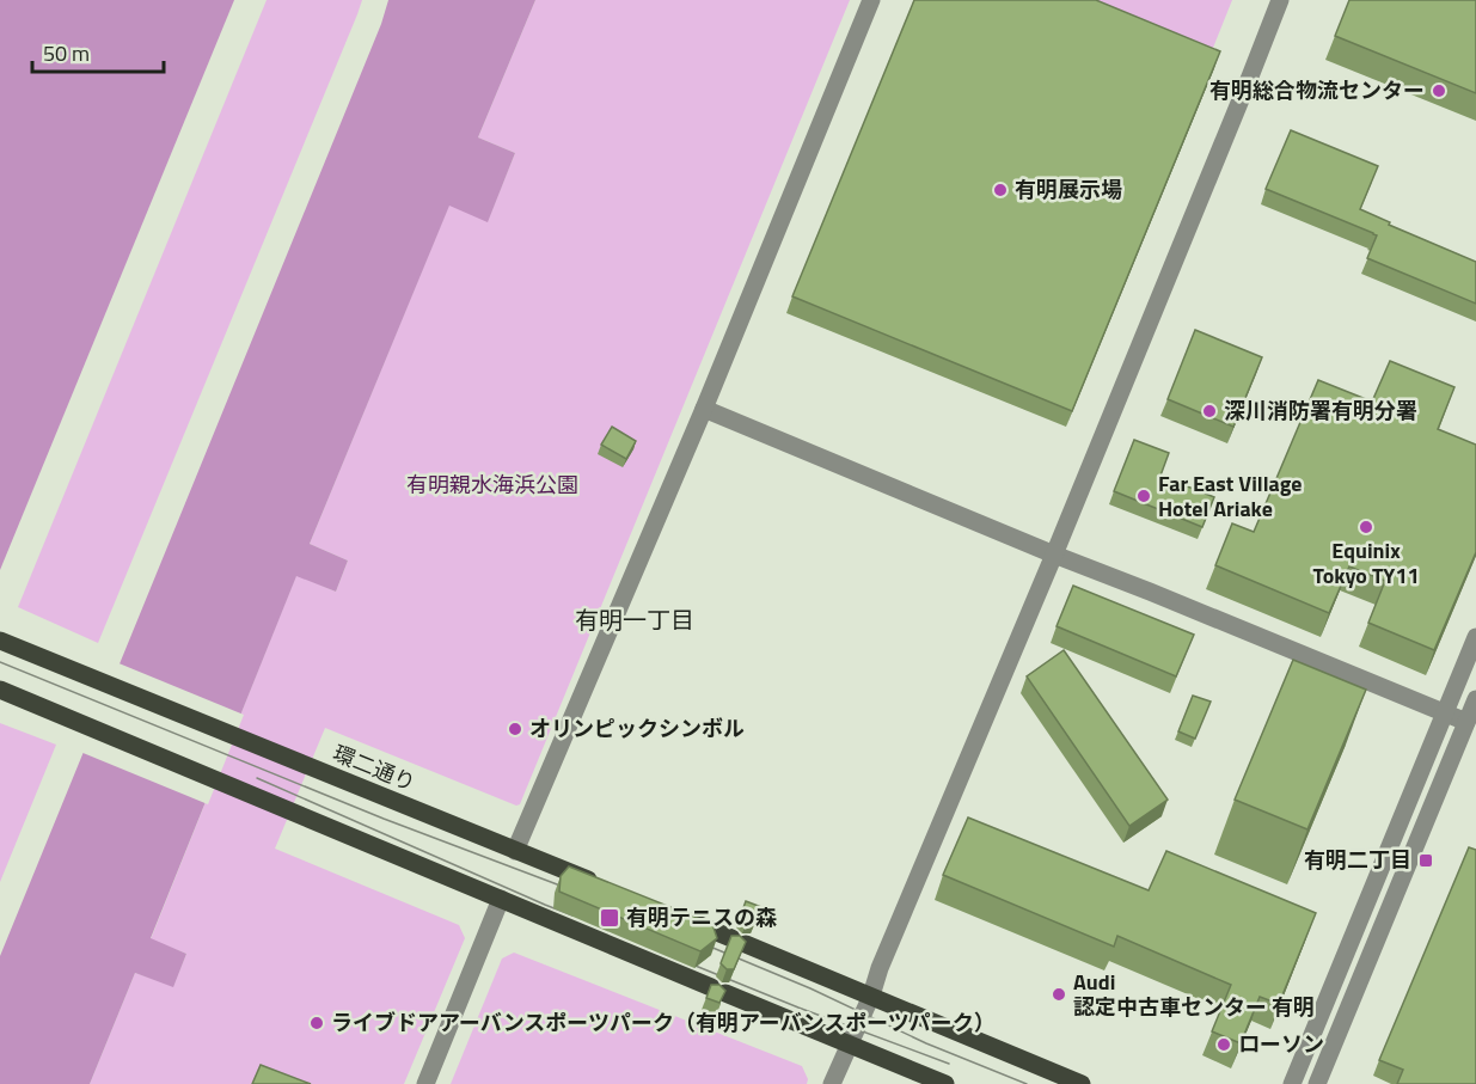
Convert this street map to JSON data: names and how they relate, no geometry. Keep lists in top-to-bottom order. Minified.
{"streets":{"main road":["環二通り"]},"districts":["有明一丁目"],"parks":["有明親水海浜公園"],"places":{"other":["有明総合物流センター","有明展示場","深川消防署有明分署","Far East Village Hotel Ariake","Equinix Tokyo TY11","オリンピックシンボル","Audi 認定中古車センター 有明","ライブドアアーバンスポーツパーク（有明アーバンスポーツパーク）","ローソン"],"transit":["有明二丁目","有明テニスの森"]},"scale_bar":"50 m"}
